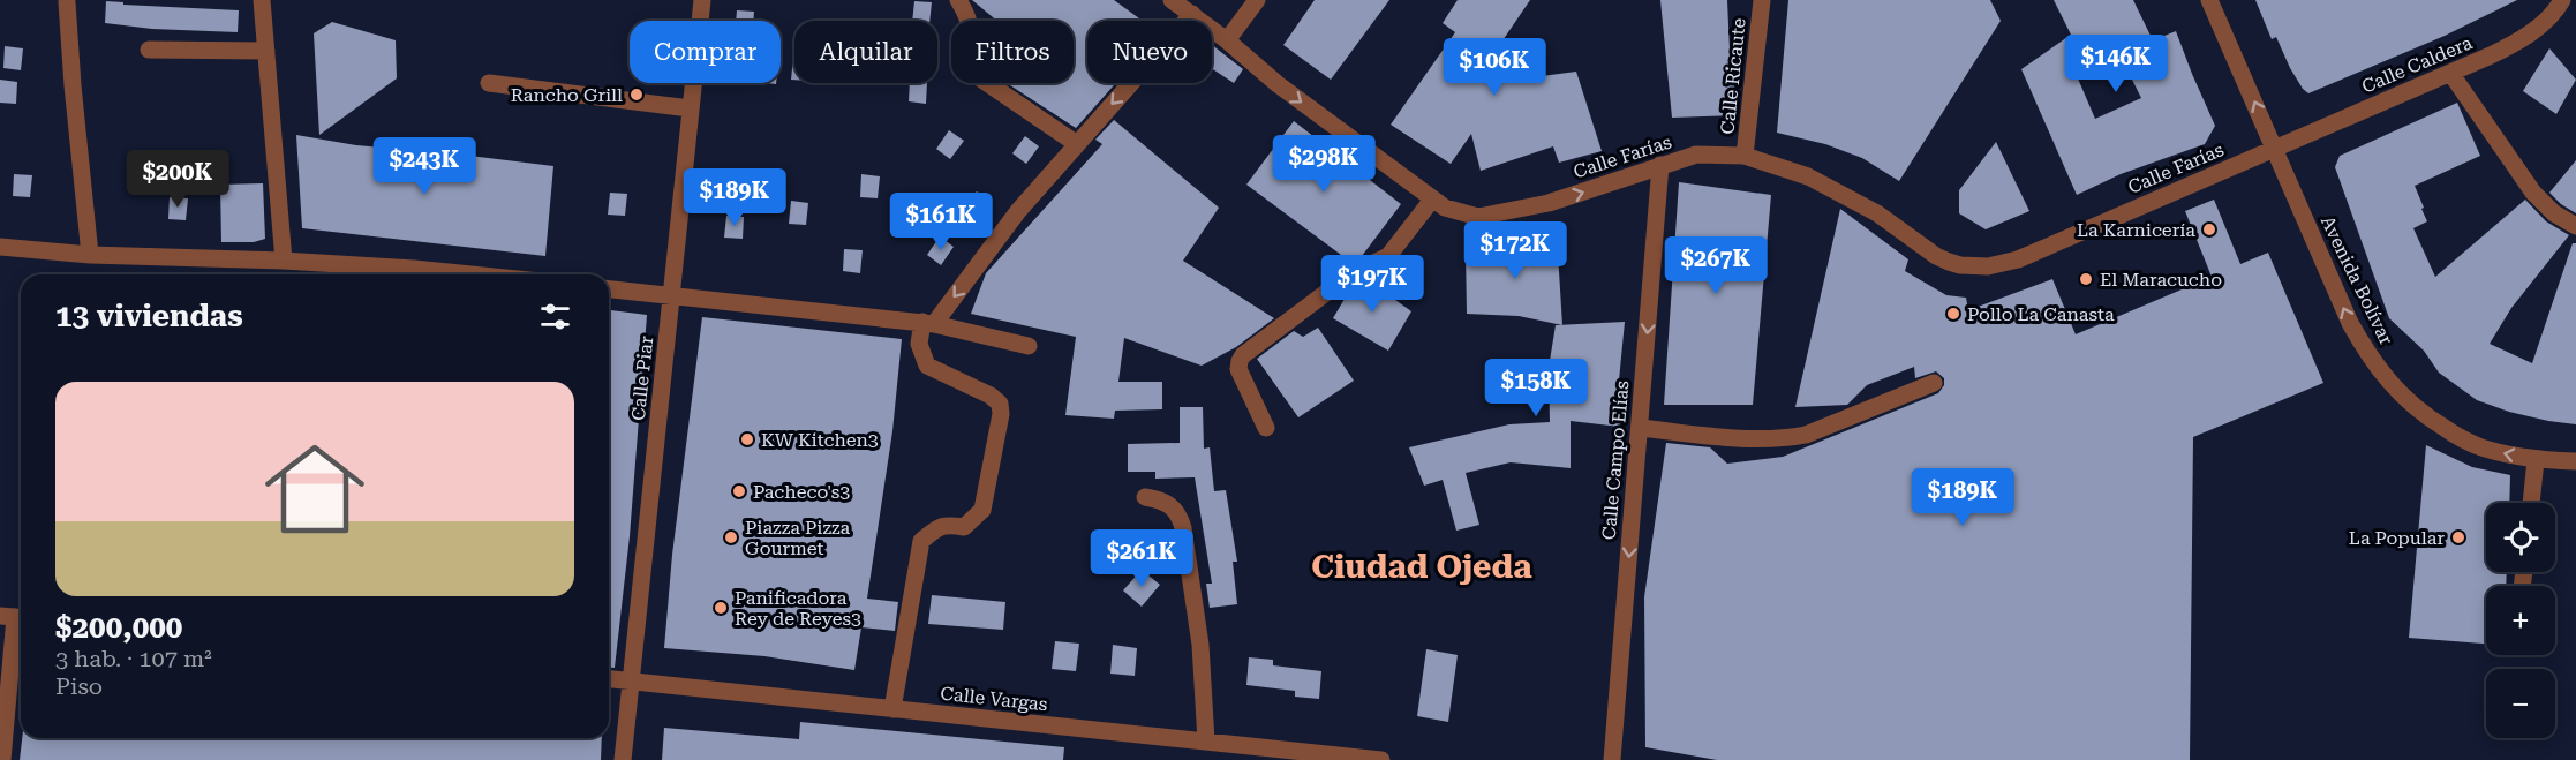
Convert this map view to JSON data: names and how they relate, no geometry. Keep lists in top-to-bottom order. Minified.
{"streets":{"street":["Calle Caldera","Calle Ricaute","Calle Farías","Avenida Bolívar","Calle Piar","Calle Campo Elías","Calle Vargas"]},"crossings":[["Calle Caldera","Calle Farías"],["Calle Caldera","Avenida Bolívar"],["Calle Ricaute","Calle Farías"],["Calle Farías","Avenida Bolívar"],["Calle Farías","Calle Campo Elías"],["Calle Piar","Calle Vargas"]],"one_way":["Calle Farías","Avenida Bolívar","Calle Campo Elías"],"districts":["Ciudad Ojeda"],"places":["Rancho Grill","La Karnicería","El Maracucho","Pollo La Canasta","KW Kitchen3","Pacheco's3","Piazza Pizza Gourmet","La Popular","Panificadora Rey de Reyes3"],"page":{"chip":["Comprar","Alquilar","Filtros","Nuevo"],"price":["$146K","$106K","$298K","$243K","$200K","$189K","$161K","$172K","$267K","$197K","$158K","$189K","$261K"],"heading":"13 viviendas","list":[{"name":"$200,000","note":"3 hab. · 107 m² · Piso"}],"map_buttons":["+","−"]}}
